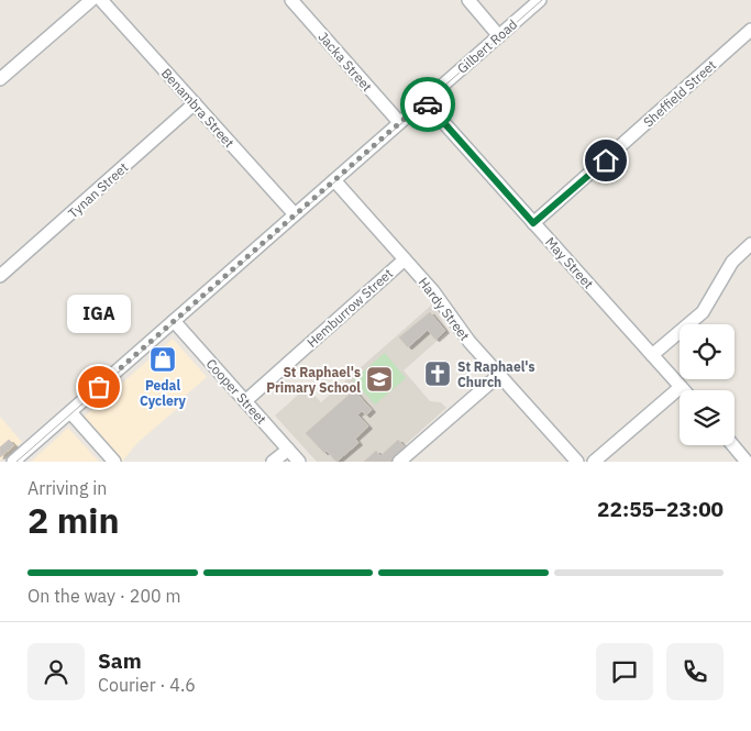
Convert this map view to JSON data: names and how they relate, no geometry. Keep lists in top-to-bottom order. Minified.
{"streets":{"street":["Gilbert Road","Jacka Street","Sheffield Street","Benambra Street","Tynan Street","May Street","Hemburrow Street","Hardy Street","Cooper Street"]},"crossings":[["Gilbert Road","Jacka Street"],["Gilbert Road","Benambra Street"],["Gilbert Road","May Street"],["Gilbert Road","Hardy Street"],["Gilbert Road","Cooper Street"],["Sheffield Street","May Street"],["Benambra Street","Tynan Street"],["Hemburrow Street","Hardy Street"],["Hemburrow Street","Cooper Street"]],"places":{"shop":["Pedal Cyclery"],"church":["St Raphael's Church"],"school or university":["St Raphael's Primary School"],"other":["IGA"]},"page":{"bubble":"IGA","heading":["2 min","Arriving in","22:55–23:00"],"panel":["Sam","Courier · 4.6"],"bar":"On the way · 200 m"}}
